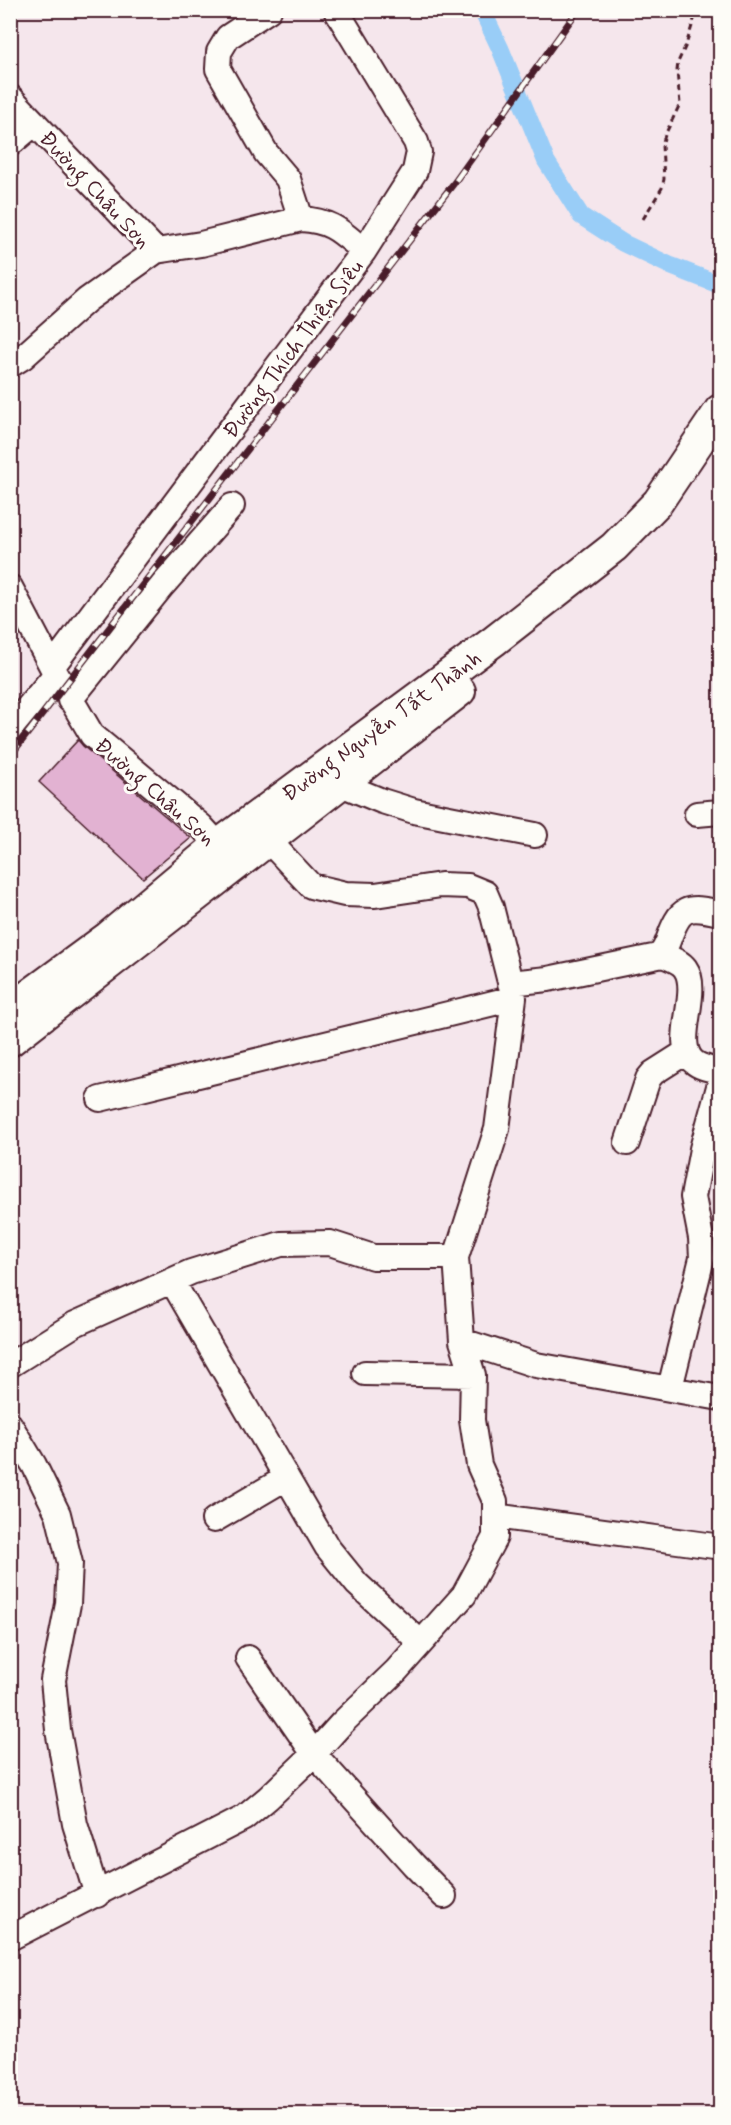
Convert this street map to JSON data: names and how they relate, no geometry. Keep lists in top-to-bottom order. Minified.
{"streets":{"main road":["Đường Nguyễn Tất Thành"],"street":["Đường Châu Sơn","Đường Thích Thiện Siêu"]},"crossings":[["Đường Châu Sơn","Đường Thích Thiện Siêu"],["Đường Châu Sơn","Đường Nguyễn Tất Thành"]]}
